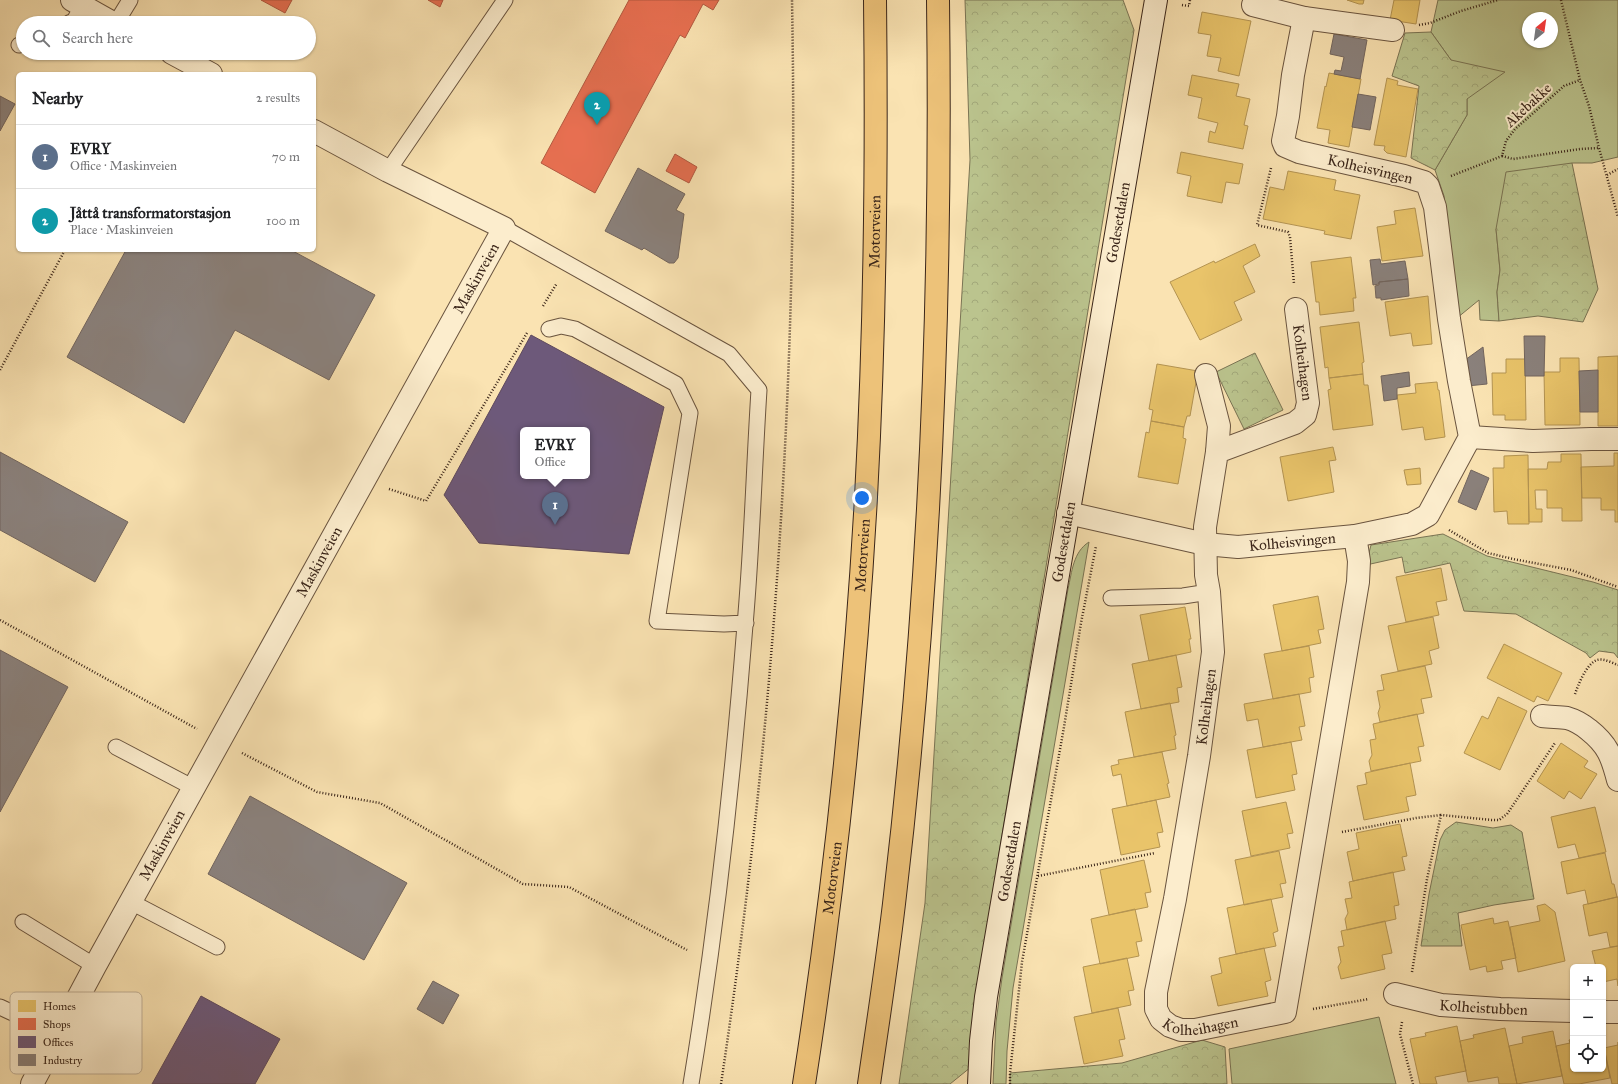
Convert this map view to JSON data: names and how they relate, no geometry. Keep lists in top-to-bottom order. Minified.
{"streets":{"highway":["Motorveien"],"street":["Kolheisvingen","Godesetdalen","Maskinveien","Kolheihagen","Kolheistubben"],"path":["Akebakke"]},"crossings":[["Kolheisvingen","Godesetdalen"],["Kolheisvingen","Kolheihagen"]],"legend":["Homes","Shops","Offices","Industry"],"north":"top right","page":{"search":"Search here","heading":["Nearby","2 results"],"pins":["2","1"],"list":[{"mark":"1","name":"EVRY","note":"Office · Maskinveien","value":"70 m"},{"mark":"2","name":"Jåttå transformatorstasjon","note":"Place · Maskinveien","value":"100 m"}],"popup":["EVRY","Office"],"map_buttons":["+","−"]}}
